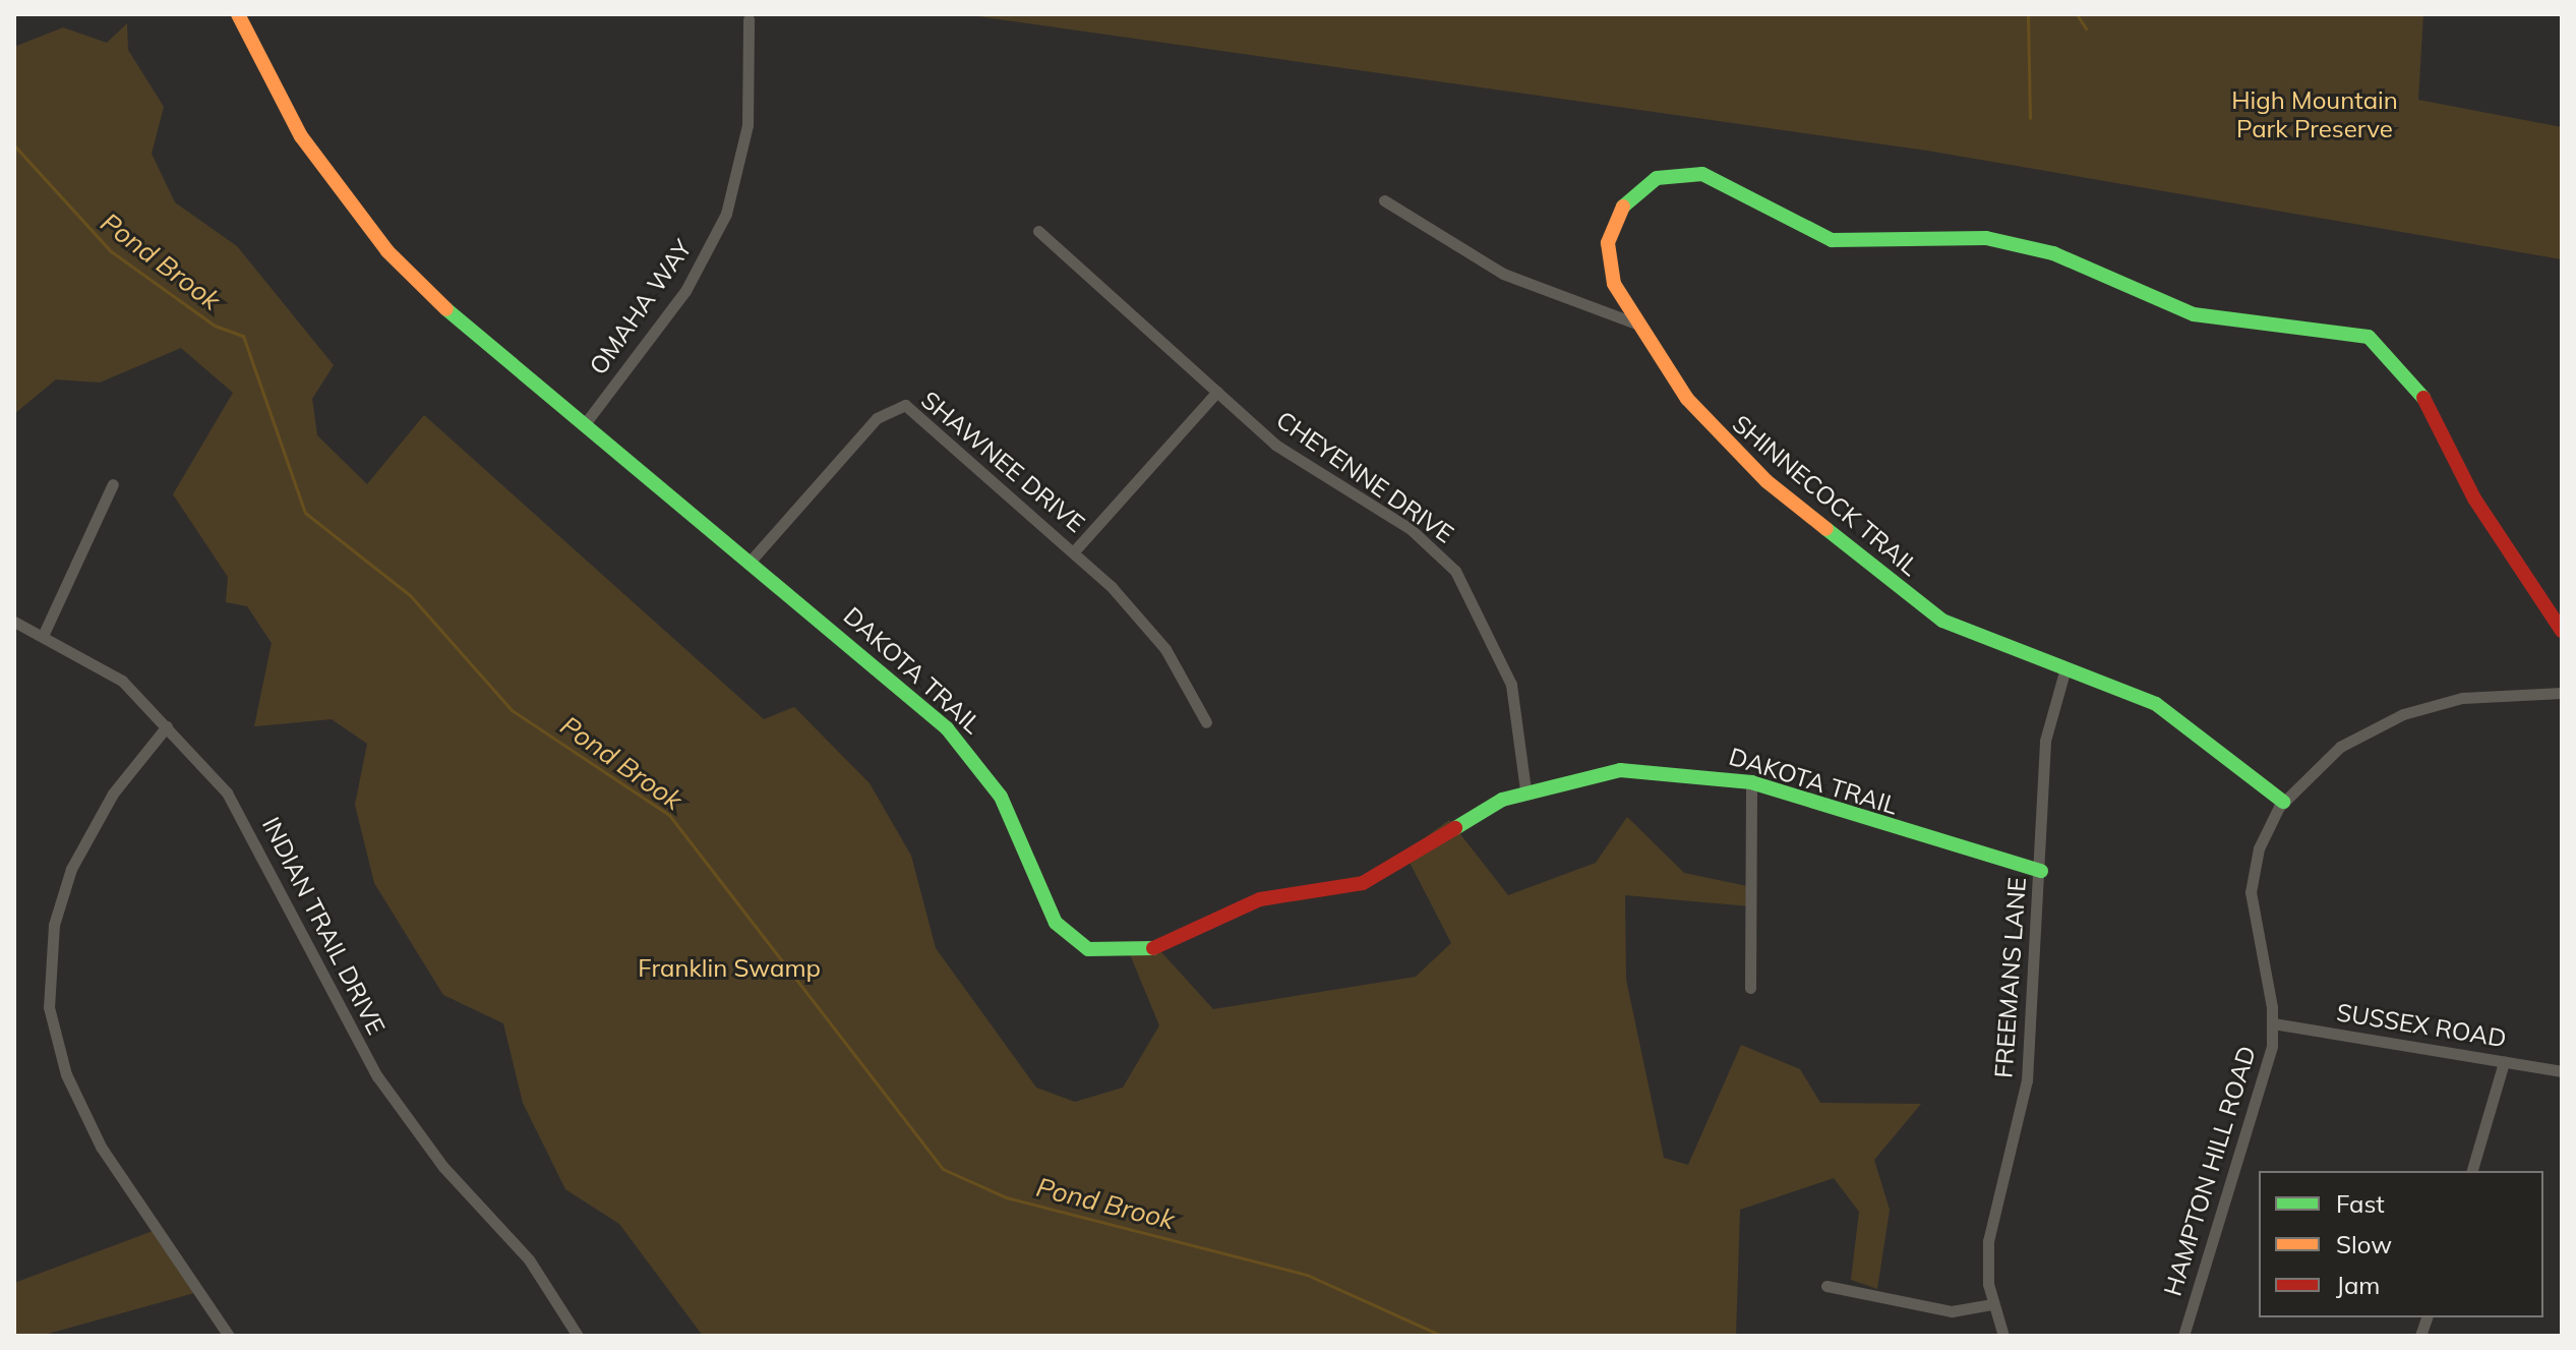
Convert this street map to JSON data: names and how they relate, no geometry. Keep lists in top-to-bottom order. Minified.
{"streets":{"street":["OMAHA WAY","SHAWNEE DRIVE","CHEYENNE DRIVE","SHINNECOCK TRAIL","DAKOTA TRAIL","INDIAN TRAIL DRIVE","FREEMANS LANE","SUSSEX ROAD","HAMPTON HILL ROAD"]},"crossings":[["OMAHA WAY","DAKOTA TRAIL"],["SHAWNEE DRIVE","DAKOTA TRAIL"],["CHEYENNE DRIVE","DAKOTA TRAIL"],["SHINNECOCK TRAIL","FREEMANS LANE"],["SHINNECOCK TRAIL","HAMPTON HILL ROAD"],["DAKOTA TRAIL","FREEMANS LANE"],["SUSSEX ROAD","HAMPTON HILL ROAD"]],"water":["Pond Brook"],"parks":["High Mountain Park Preserve","Franklin Swamp"],"legend":["Fast","Slow","Jam"]}
